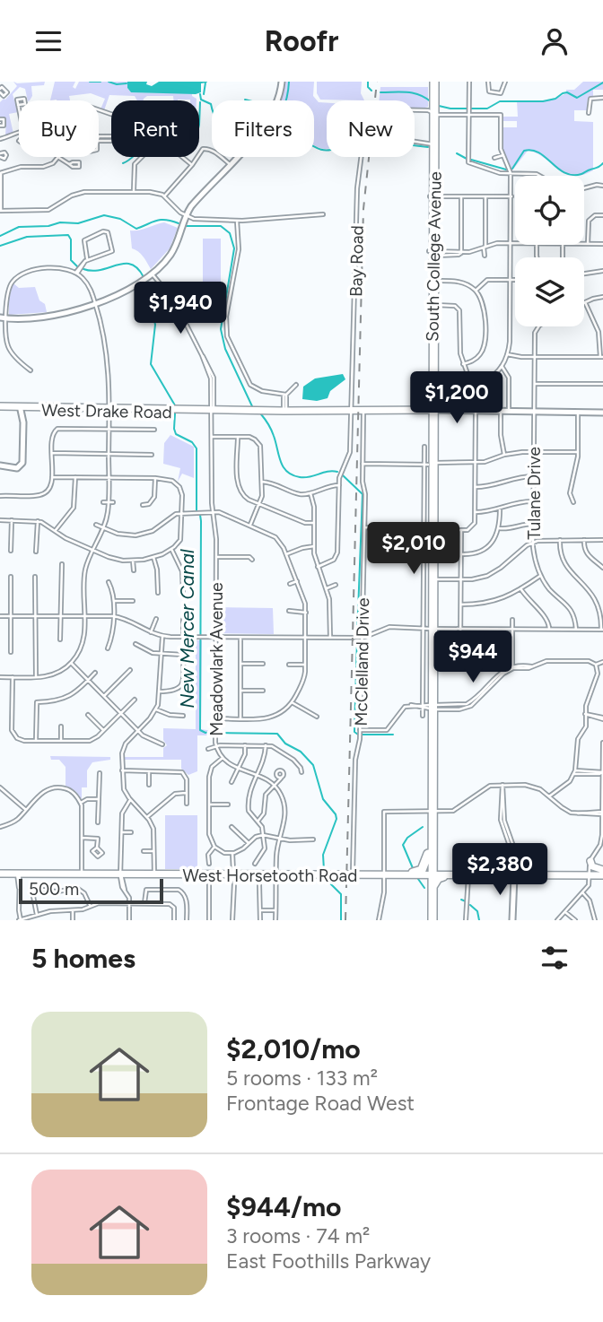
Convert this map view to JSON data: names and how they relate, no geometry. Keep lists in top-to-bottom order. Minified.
{"streets":{"highway":["South College Avenue"],"main road":["West Drake Road","West Horsetooth Road"],"street":["Bay Road","Tulane Drive","Meadowlark Avenue","McClelland Drive"]},"crossings":[["South College Avenue","West Drake Road"],["South College Avenue","West Horsetooth Road"],["Bay Road","West Drake Road"],["West Drake Road","Meadowlark Avenue"],["West Drake Road","McClelland Drive"],["McClelland Drive","West Horsetooth Road"]],"water":["New Mercer Canal"],"scale_bar":"500 m","page":{"header":"Roofr","chip":["Buy","Rent","Filters","New"],"price":["$1,940","$1,200","$2,010","$944","$2,380"],"scale":"500 m","heading":"5 homes","list":[{"name":"$2,010/mo","note":"5 rooms · 133 m² · Frontage Road West"},{"name":"$944/mo","note":"3 rooms · 74 m² · East Foothills Parkway"}]}}
